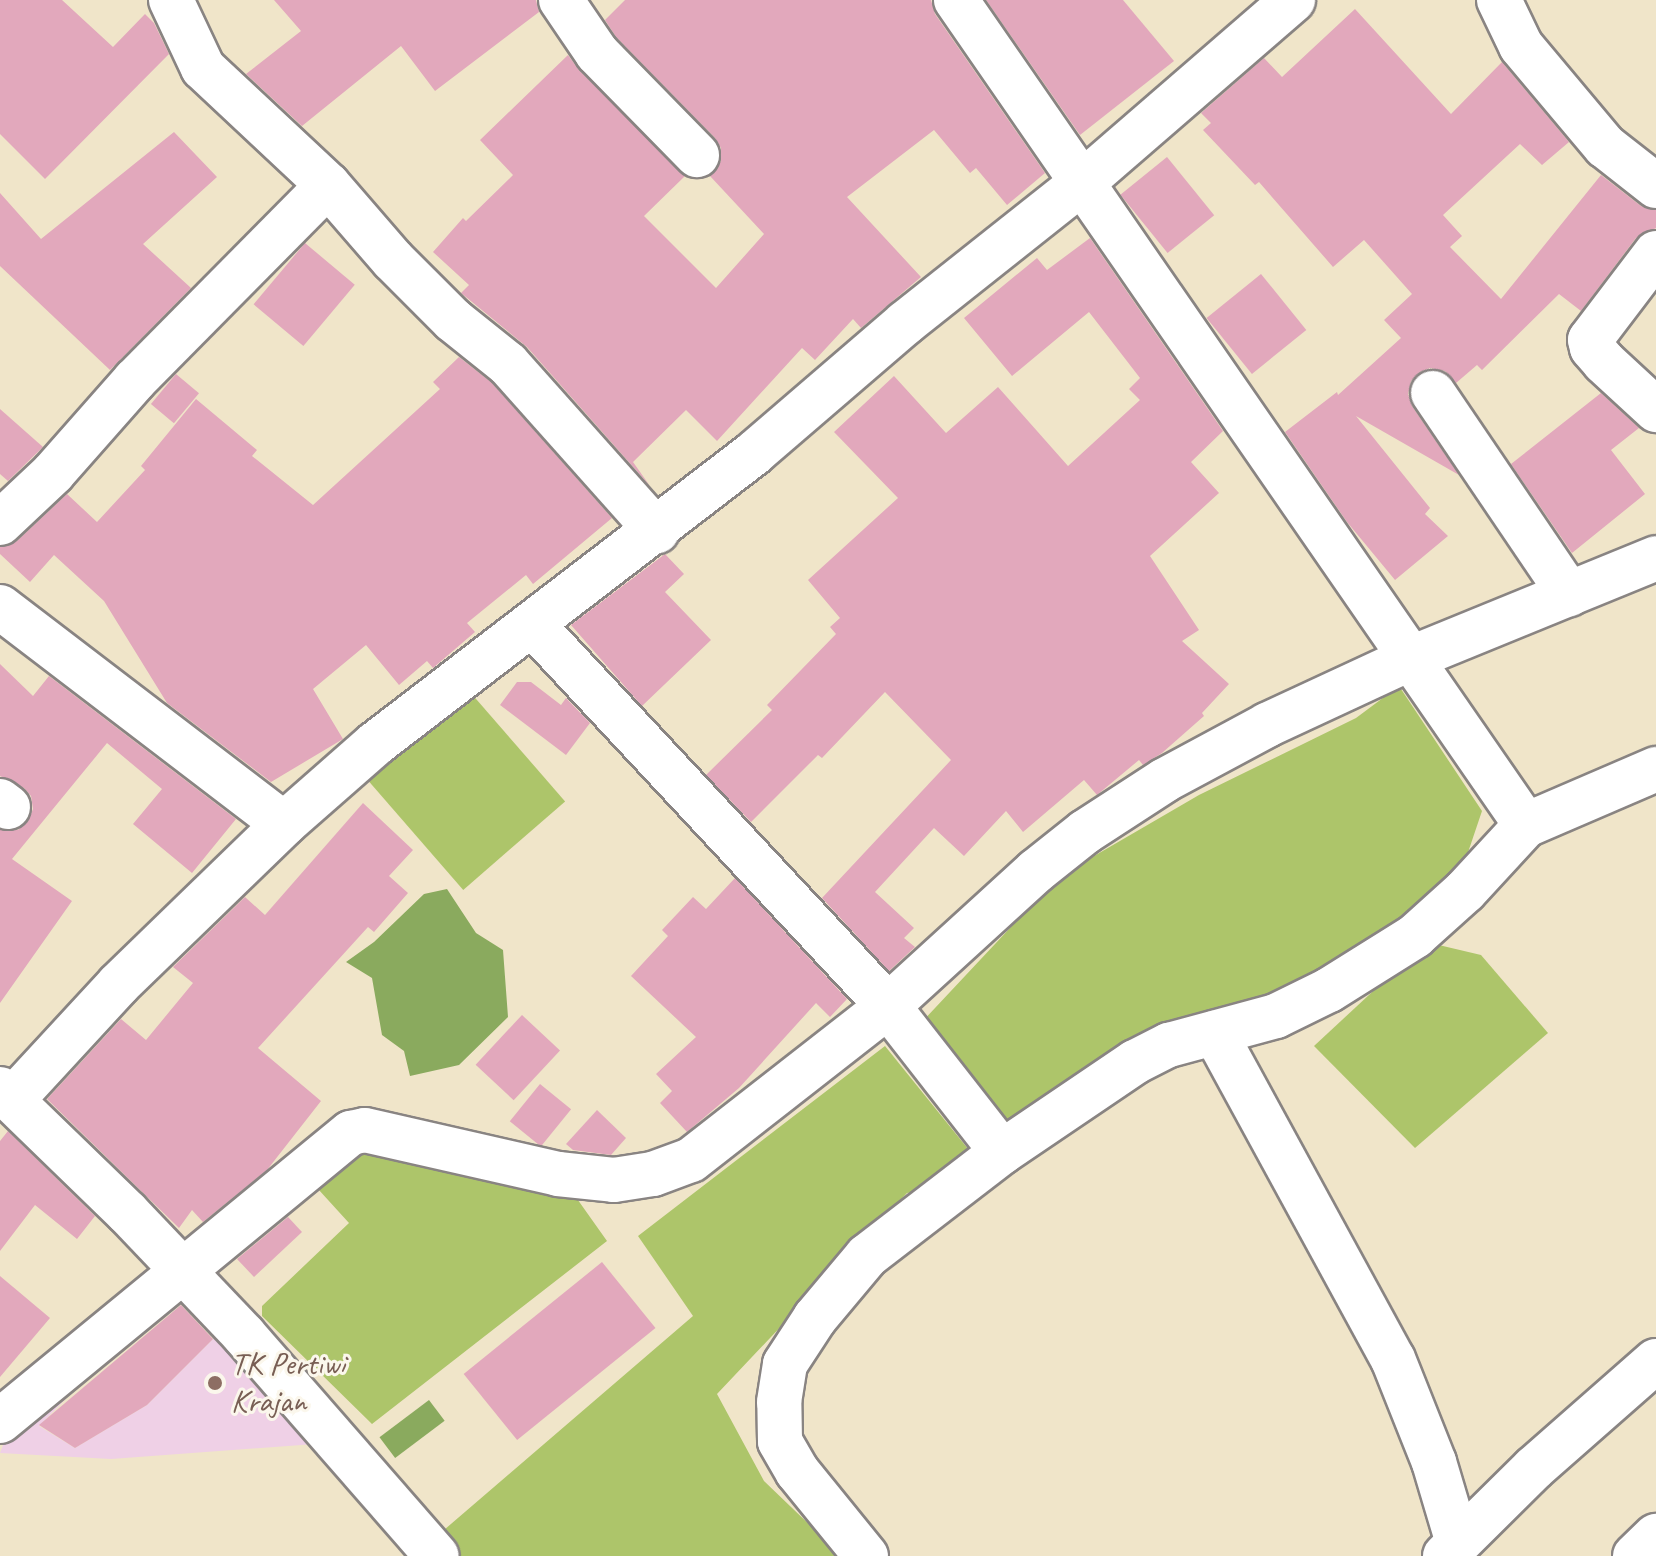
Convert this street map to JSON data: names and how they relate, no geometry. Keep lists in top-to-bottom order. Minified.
{"places":["TK Pertiwi Krajan"]}
